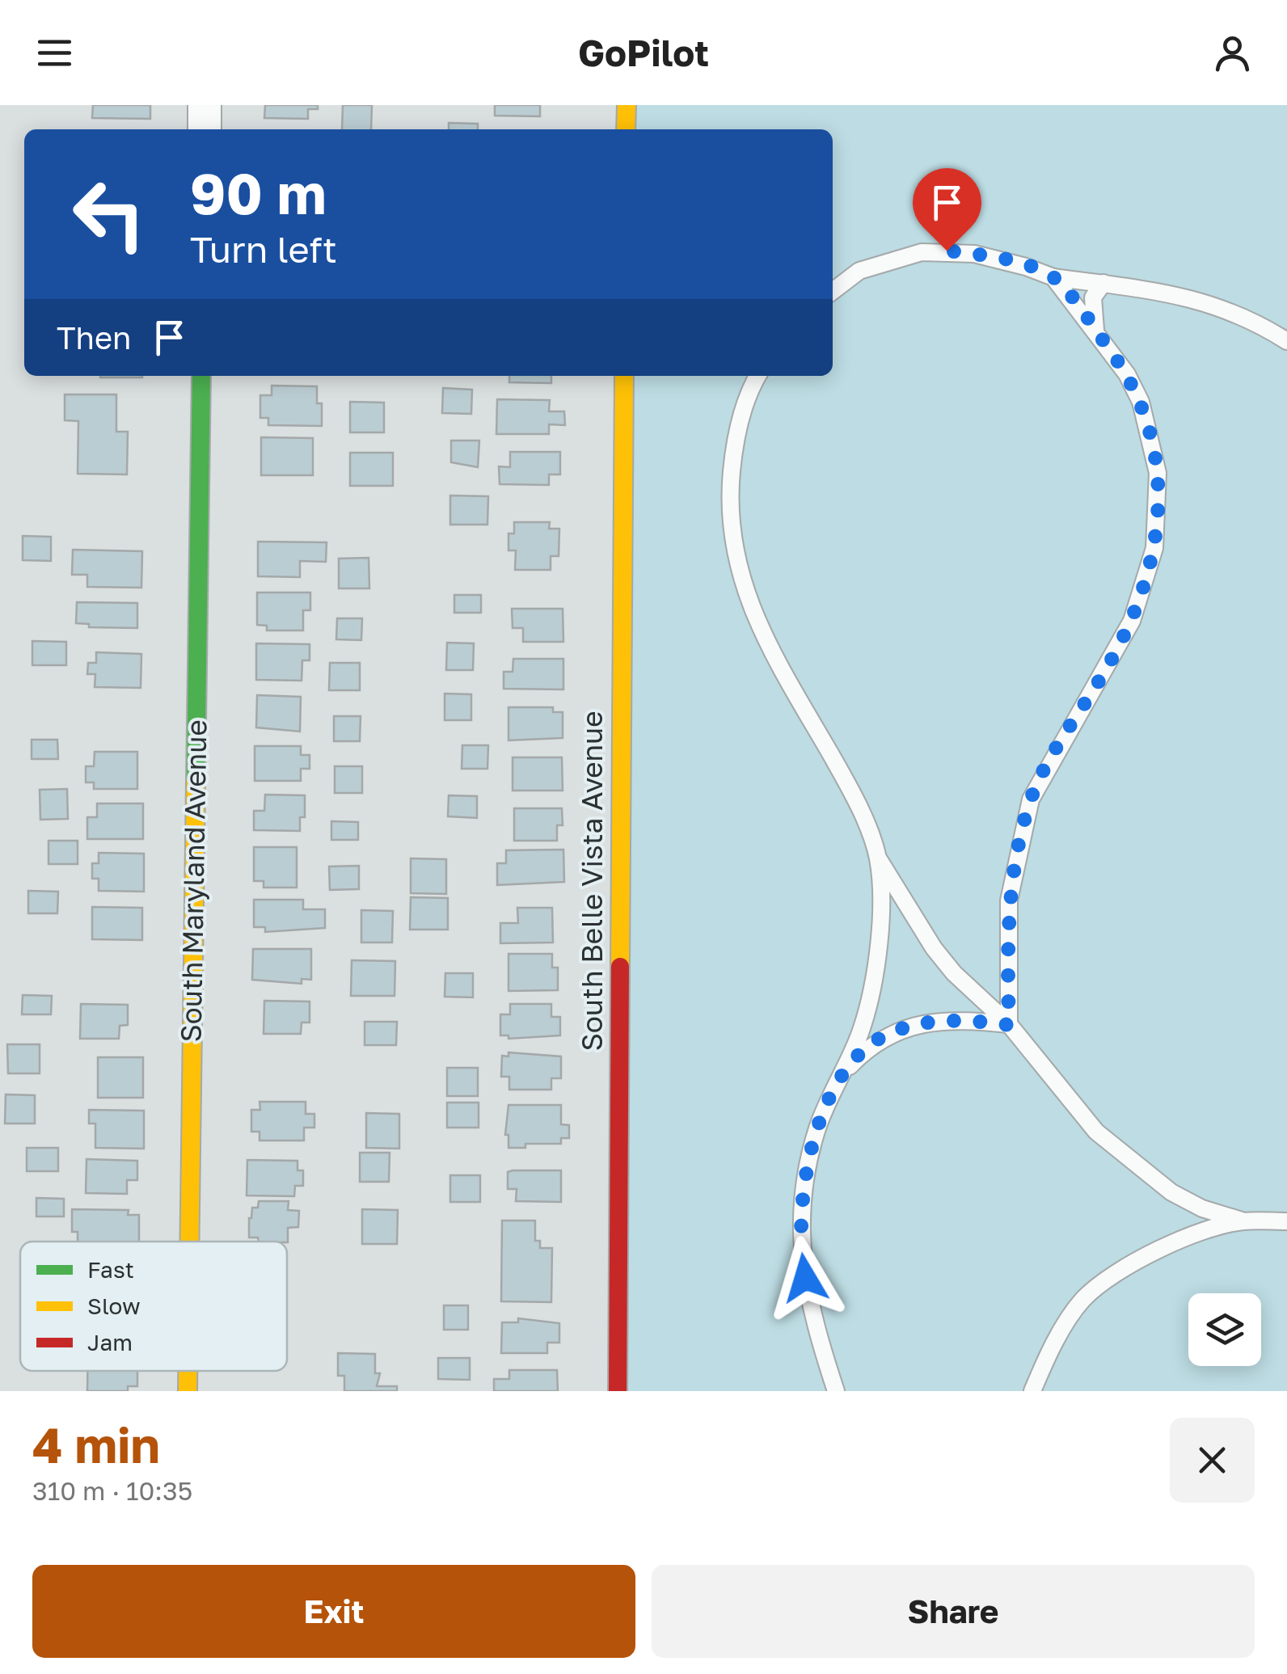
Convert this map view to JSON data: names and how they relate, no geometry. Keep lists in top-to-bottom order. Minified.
{"streets":{"street":["South Maryland Avenue","South Belle Vista Avenue"]},"legend":["Fast","Slow","Jam"],"page":{"header":"GoPilot","turn":["90 m","Turn left"],"then":"Then","heading":["4 min","310 m · 10:35"],"buttons":["Exit","Share"]}}
